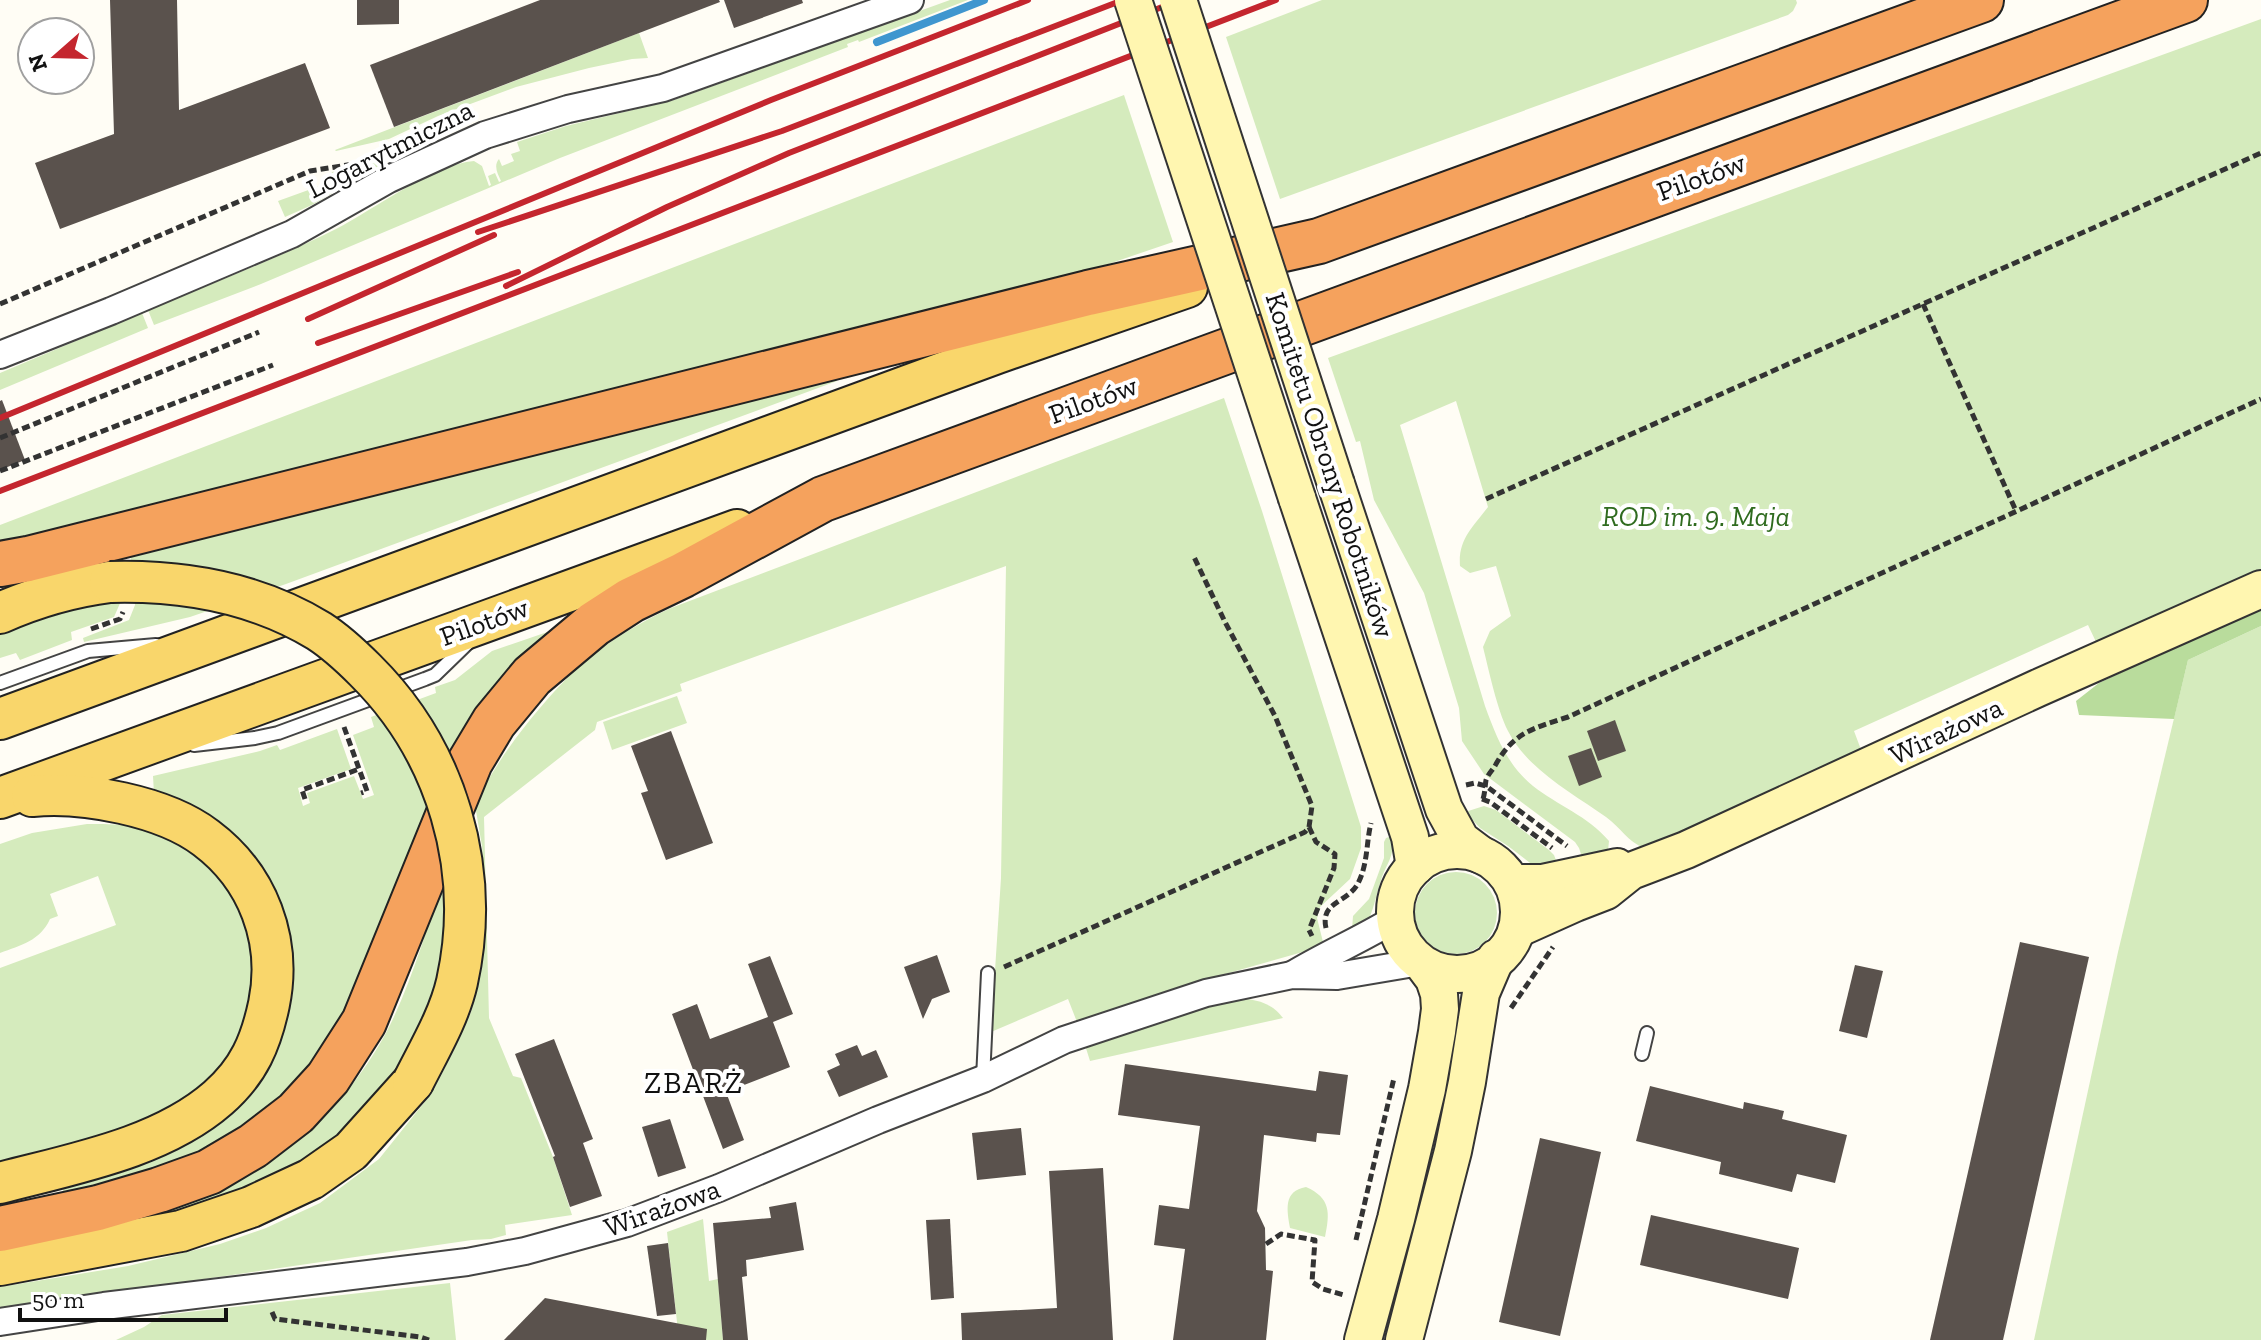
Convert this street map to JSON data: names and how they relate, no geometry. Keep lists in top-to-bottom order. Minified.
{"streets":{"highway":["Pilotów"],"street":["Logarytmiczna","Komitetu Obrony Robotników","Wirażowa"]},"crossings":[["Komitetu Obrony Robotników","Wirażowa"]],"districts":["ZBARŻ"],"parks":["ROD im. 9. Maja"],"scale_bar":"50 m","north":"left"}
